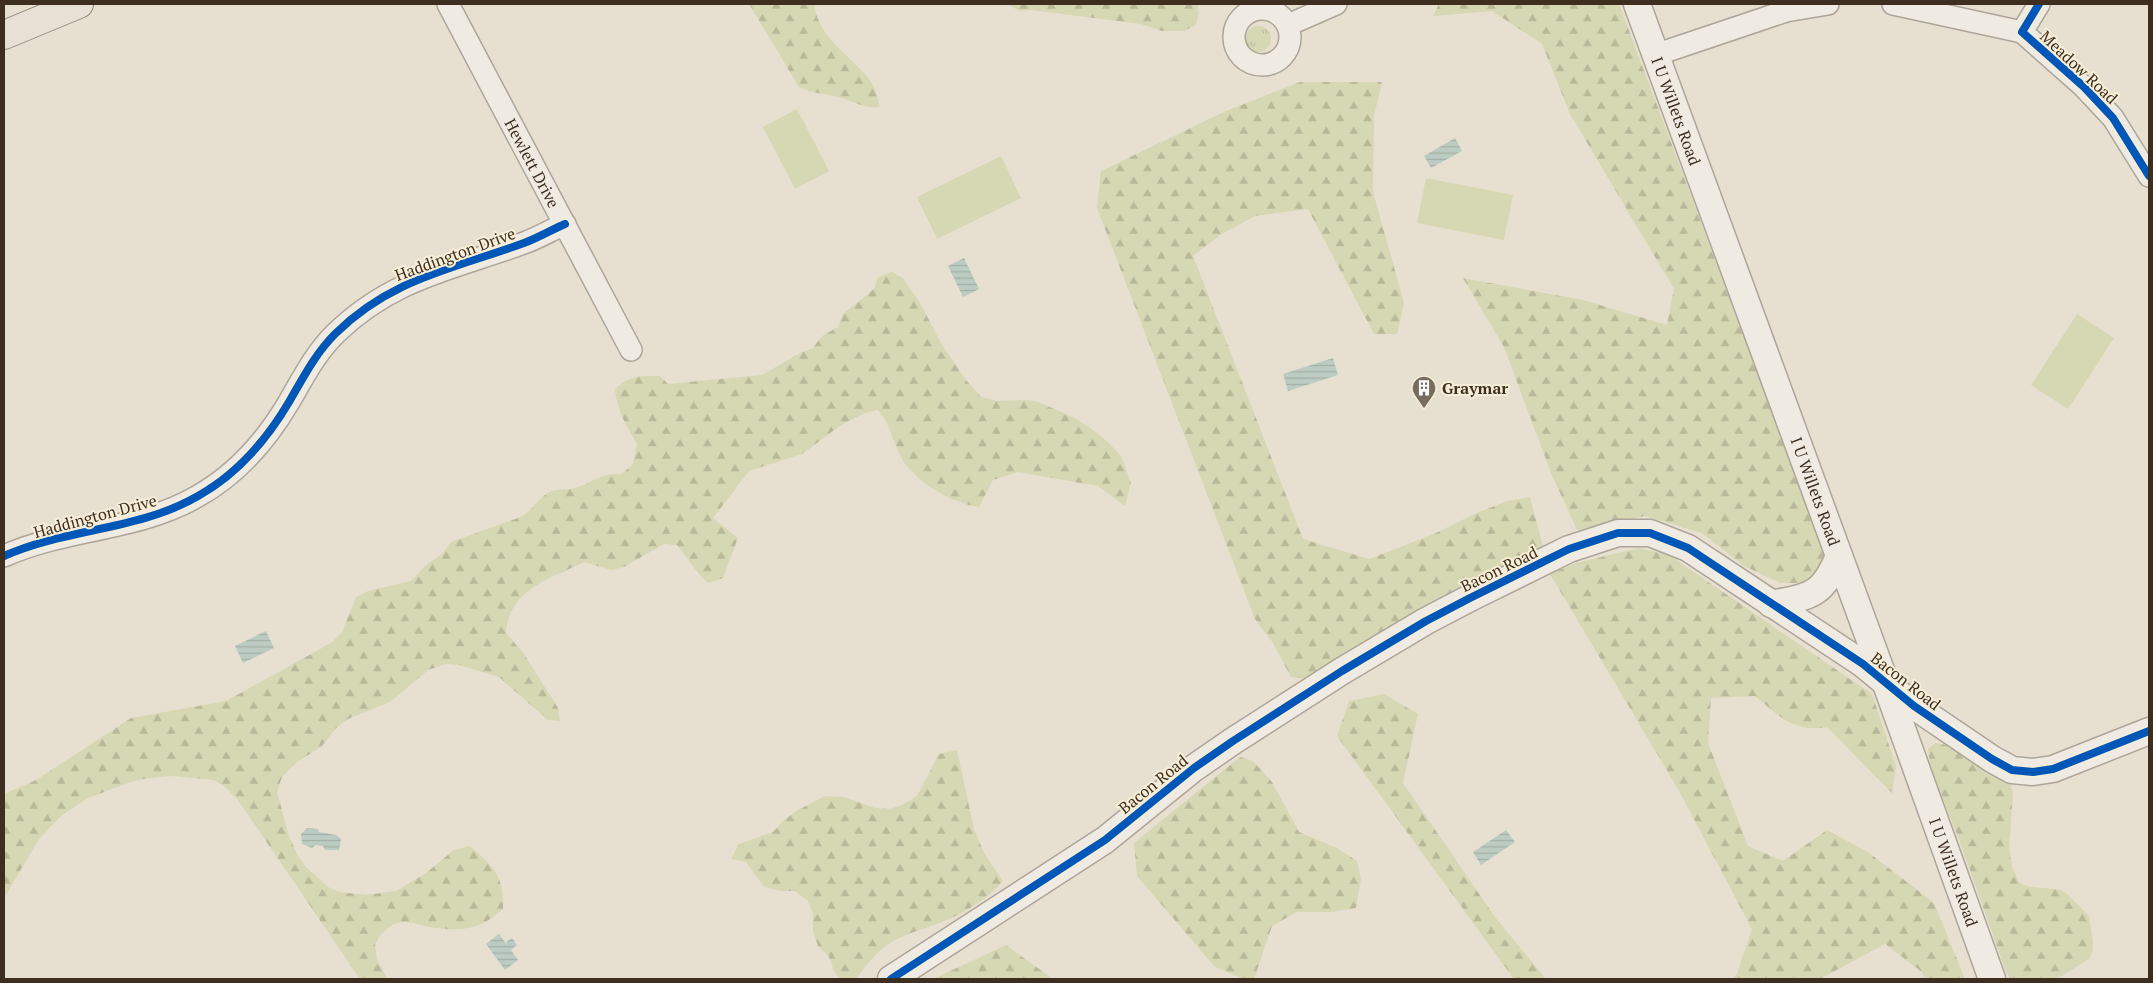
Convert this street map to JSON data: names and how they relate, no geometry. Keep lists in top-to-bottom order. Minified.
{"streets":{"street":["Meadow Road","I U Willets Road","Hewlett Drive","Haddington Drive","Bacon Road"]},"crossings":[["I U Willets Road","Bacon Road"],["Hewlett Drive","Haddington Drive"]],"places":{"building":["Graymar"]}}
